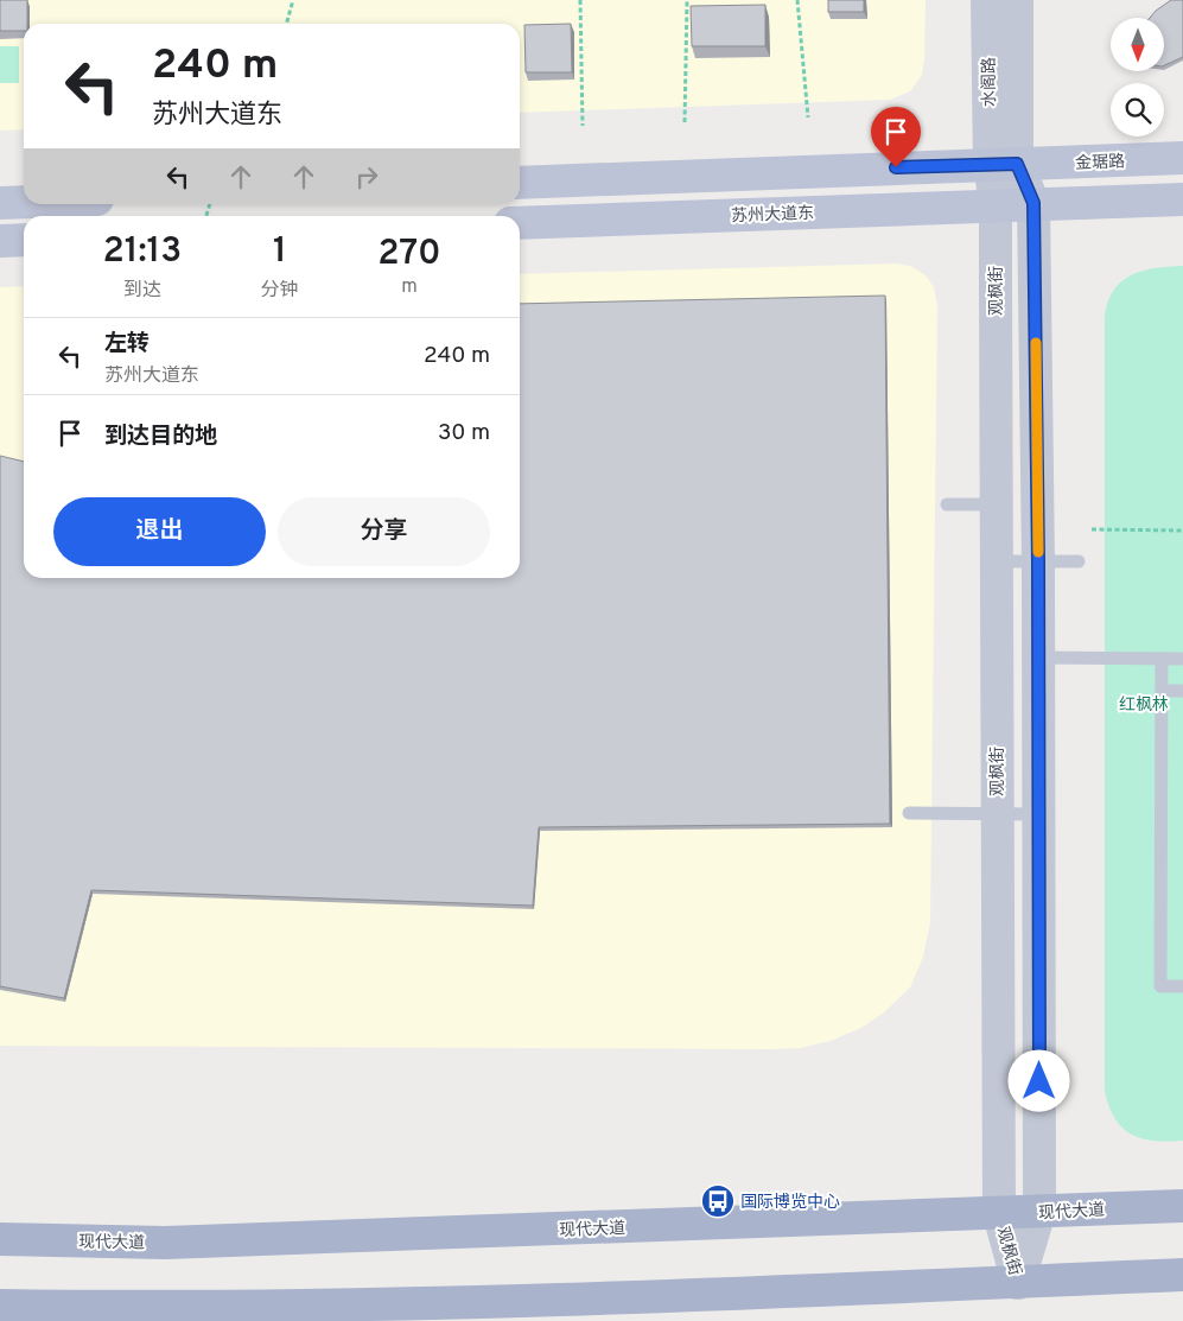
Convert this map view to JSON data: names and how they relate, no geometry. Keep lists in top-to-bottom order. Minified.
{"streets":{"main road":["金琚路","苏州大道东","现代大道"],"street":["水阁路","观枫街"]},"crossings":[["水阁路","金琚路"],["水阁路","观枫街"],["金琚路","观枫街"],["苏州大道东","观枫街"],["观枫街","现代大道"]],"parks":["红枫林"],"places":{"bus stop":["国际博览中心"]},"north":"bottom","page":{"turn":["240 m","苏州大道东"],"eta":["21:13","到达","1","分钟","270","m"],"list":[{"name":"左转","note":"苏州大道东","value":"240 m"},{"name":"到达目的地","value":"30 m"}],"buttons":["退出","分享"]}}
